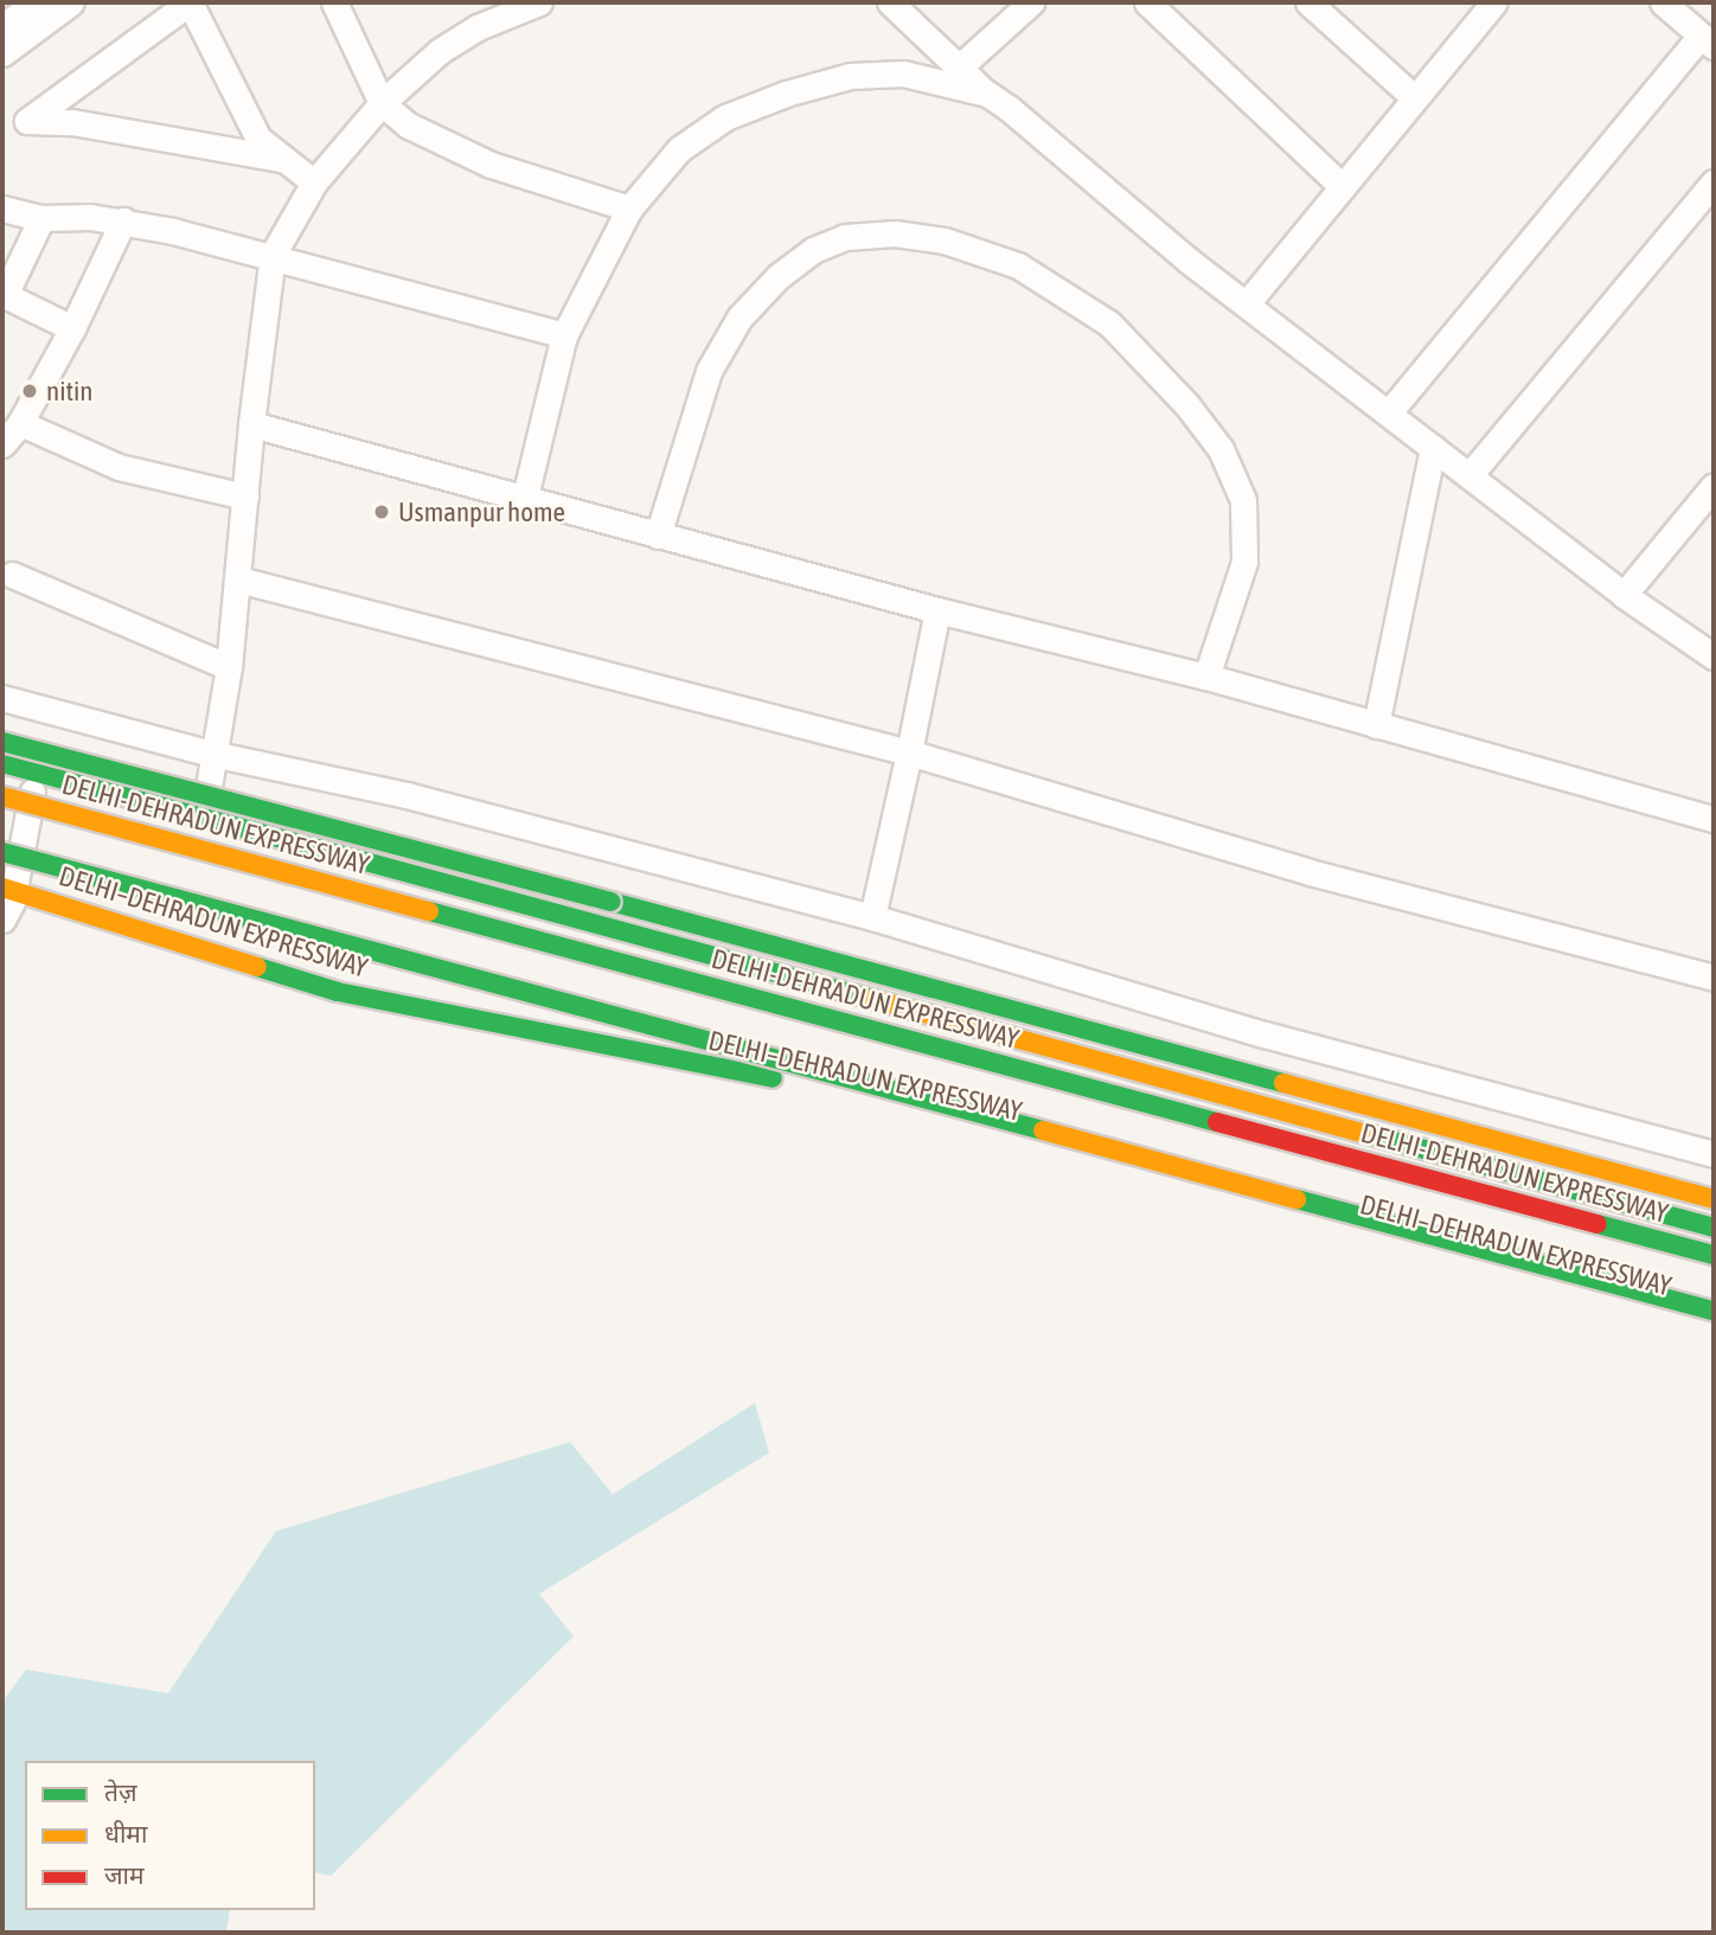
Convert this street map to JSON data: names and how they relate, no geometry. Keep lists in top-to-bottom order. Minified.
{"streets":{"main road":["DELHI-DEHRADUN EXPRESSWAY","DELHI–DEHRADUN EXPRESSWAY"]},"places":["nitin","Usmanpur home"],"legend":["तेज़","धीमा","जाम"]}
